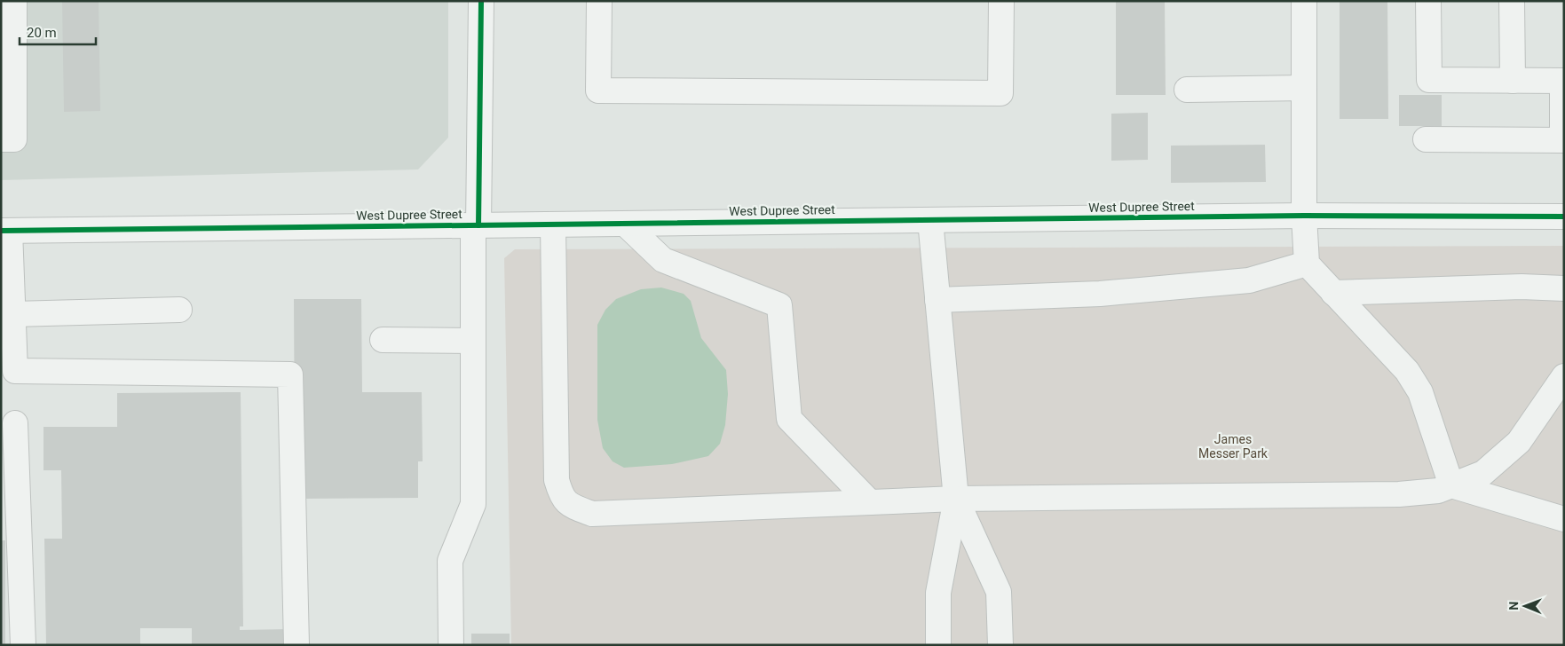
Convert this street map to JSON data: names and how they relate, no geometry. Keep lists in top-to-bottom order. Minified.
{"streets":{"street":["West Dupree Street"]},"parks":["James Messer Park"],"scale_bar":"20 m","north":"left"}
